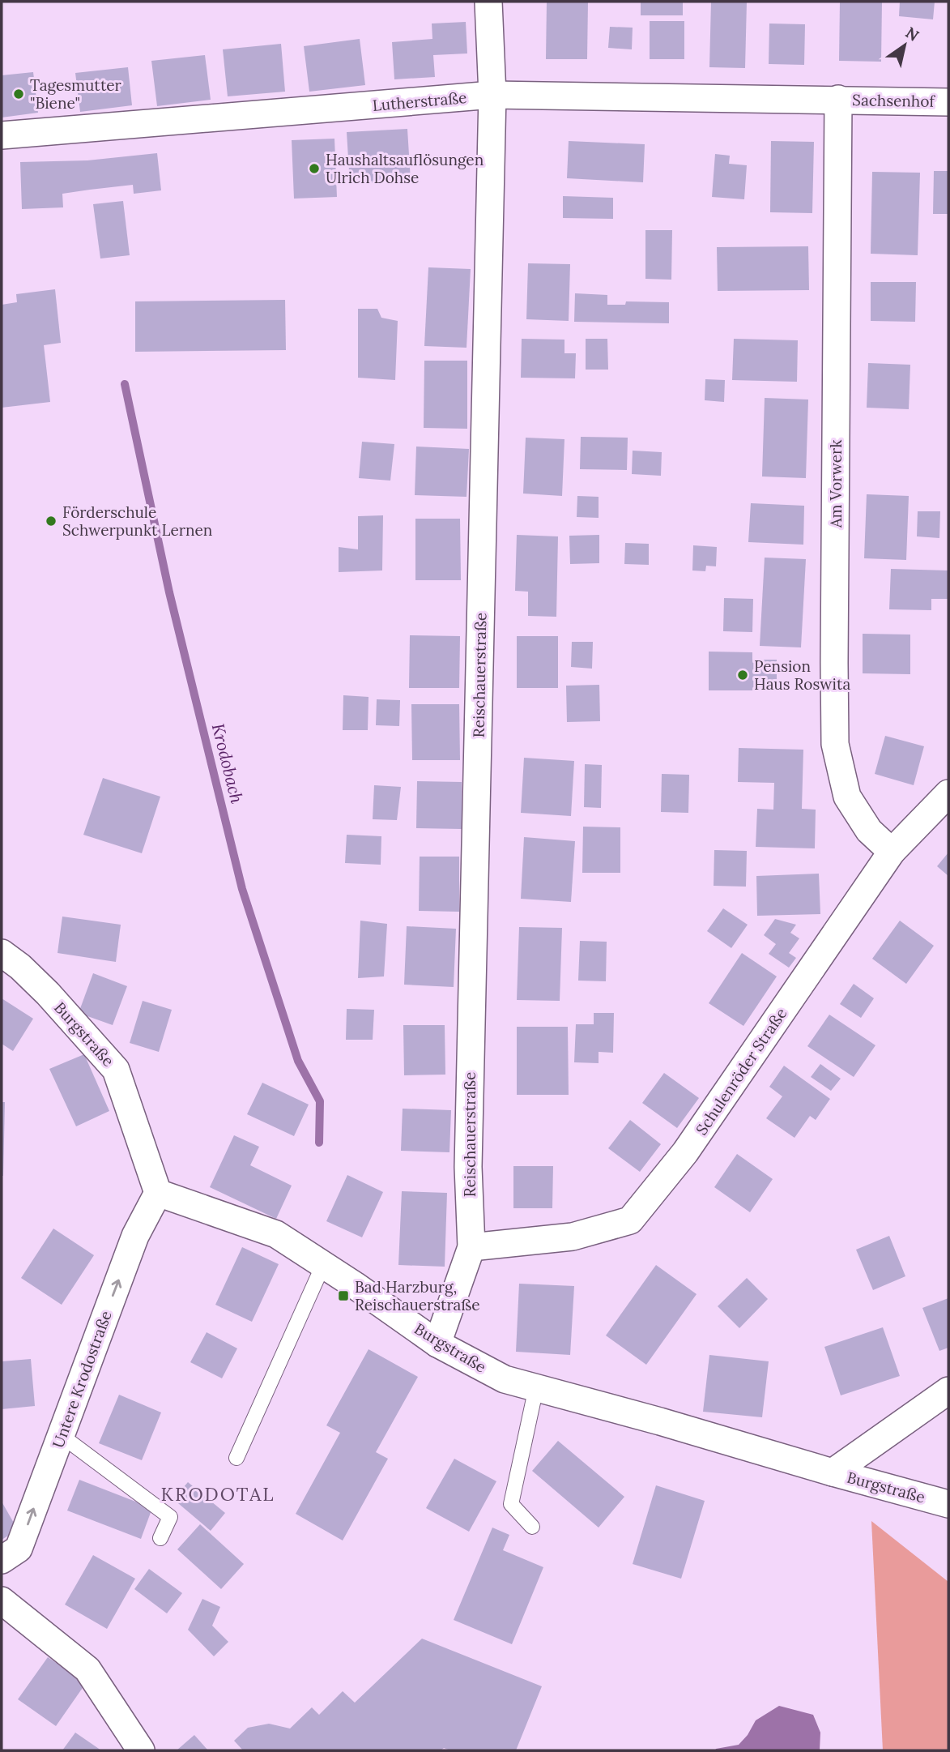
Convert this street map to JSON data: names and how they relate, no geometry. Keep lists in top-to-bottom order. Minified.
{"streets":{"street":["Sachsenhof","Lutherstraße","Am Vorwerk","Reischauerstraße","Burgstraße","Schulenröder Straße","Untere Krodostraße"]},"crossings":[["Sachsenhof","Lutherstraße"],["Sachsenhof","Am Vorwerk"],["Lutherstraße","Am Vorwerk"],["Lutherstraße","Reischauerstraße"],["Am Vorwerk","Schulenröder Straße"],["Reischauerstraße","Burgstraße"],["Reischauerstraße","Schulenröder Straße"],["Burgstraße","Untere Krodostraße"]],"one_way":["Untere Krodostraße"],"districts":["KRODOTAL"],"water":["Krodobach"],"places":{"other":["Tagesmutter \"Biene\"","Haushaltsauflösungen Ulrich Dohse","Förderschule Schwerpunkt Lernen","Pension Haus Roswita"],"transit":["Bad Harzburg, Reischauerstraße"]},"north":"top right"}
